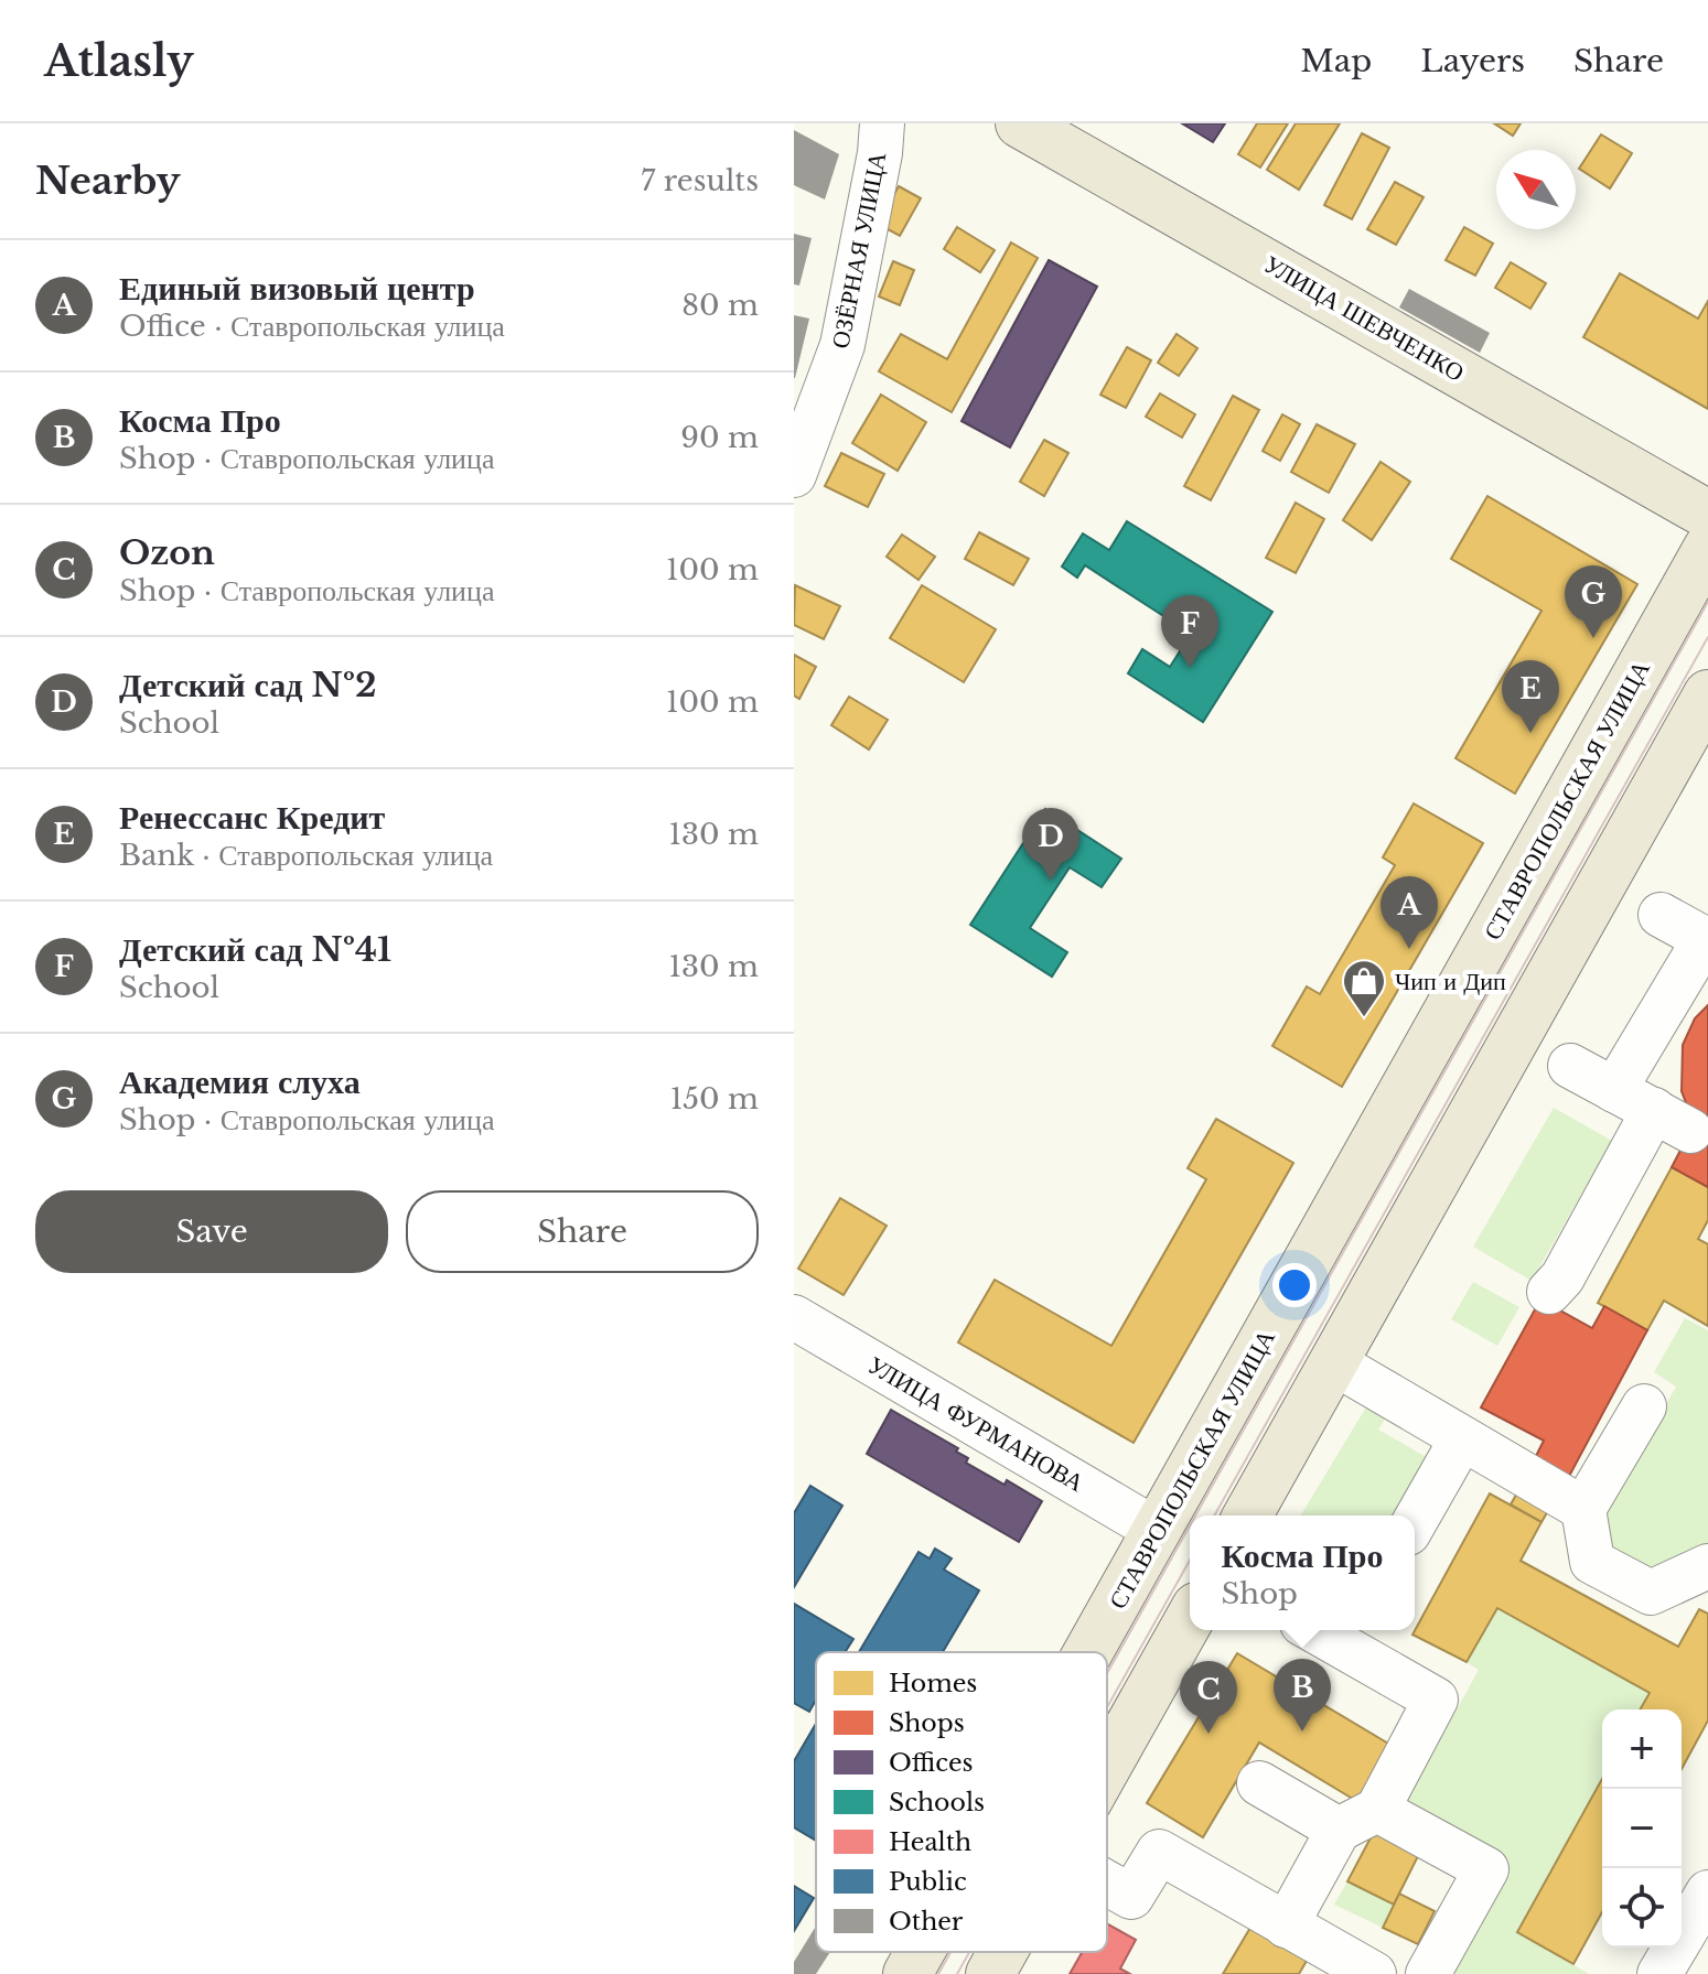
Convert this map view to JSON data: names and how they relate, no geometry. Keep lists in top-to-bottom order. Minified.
{"streets":{"main road":["УЛИЦА ШЕВЧЕНКО","СТАВРОПОЛЬСКАЯ УЛИЦА"],"street":["ОЗЁРНАЯ УЛИЦА","УЛИЦА ФУРМАНОВА"]},"crossings":[["СТАВРОПОЛЬСКАЯ УЛИЦА","УЛИЦА ФУРМАНОВА"]],"places":{"shop":["Чип и Дип"]},"legend":["Homes","Shops","Offices","Schools","Health","Public","Other"],"north":"top left","page":{"header":"Atlasly","nav":["Map","Layers","Share"],"heading":["Nearby","7 results"],"list":[{"mark":"A","name":"Единый визовый центр","note":"Office · Ставропольская улица","value":"80 m"},{"mark":"B","name":"Косма Про","note":"Shop · Ставропольская улица","value":"90 m"},{"mark":"C","name":"Ozon","note":"Shop · Ставропольская улица","value":"100 m"},{"mark":"D","name":"Детский сад №2","note":"School","value":"100 m"},{"mark":"E","name":"Ренессанс Кредит","note":"Bank · Ставропольская улица","value":"130 m"},{"mark":"F","name":"Детский сад №41","note":"School","value":"130 m"},{"mark":"G","name":"Академия слуха","note":"Shop · Ставропольская улица","value":"150 m"}],"pins":["G","F","E","D","A","B","C"],"buttons":["Save","Share"],"popup":["Косма Про","Shop"],"map_buttons":["+","−"]}}
